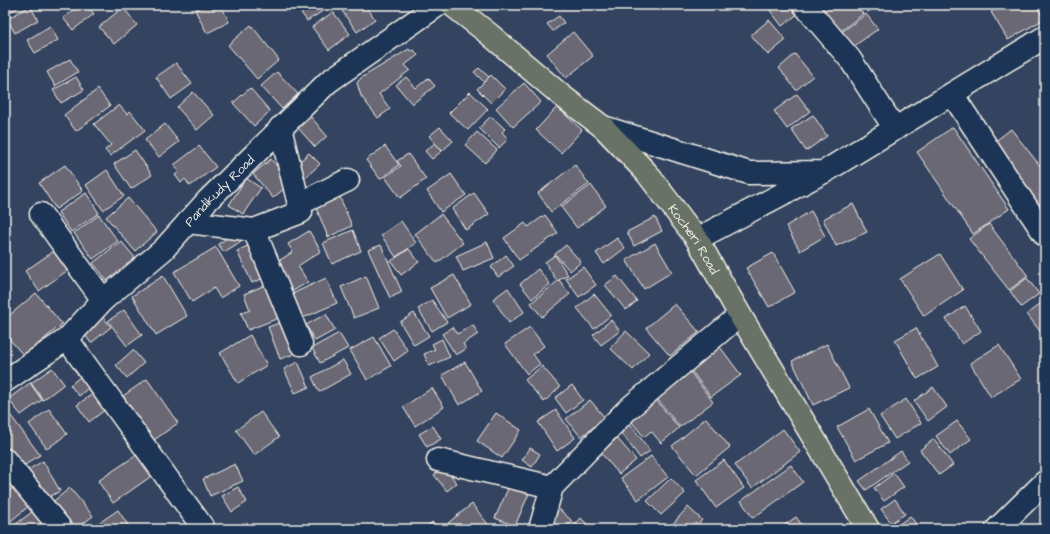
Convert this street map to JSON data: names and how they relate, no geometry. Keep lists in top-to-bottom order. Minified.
{"streets":{"main road":["Kocheri Road"],"street":["Pandikudy Road"]}}
